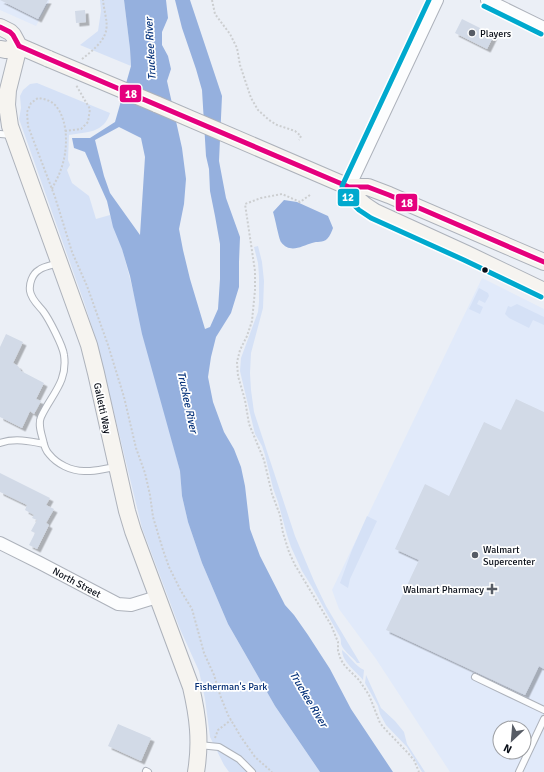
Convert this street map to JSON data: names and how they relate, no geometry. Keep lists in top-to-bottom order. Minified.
{"streets":{"main road":["Galletti Way"],"street":["North Street"]},"crossings":[["Galletti Way","North Street"]],"water":["Truckee River"],"parks":["Fisherman's Park"],"places":{"other":["Players","Walmart Supercenter"],"health":["Walmart Pharmacy"]},"lines":["transit line 12","transit line 18"],"north":"bottom left"}
